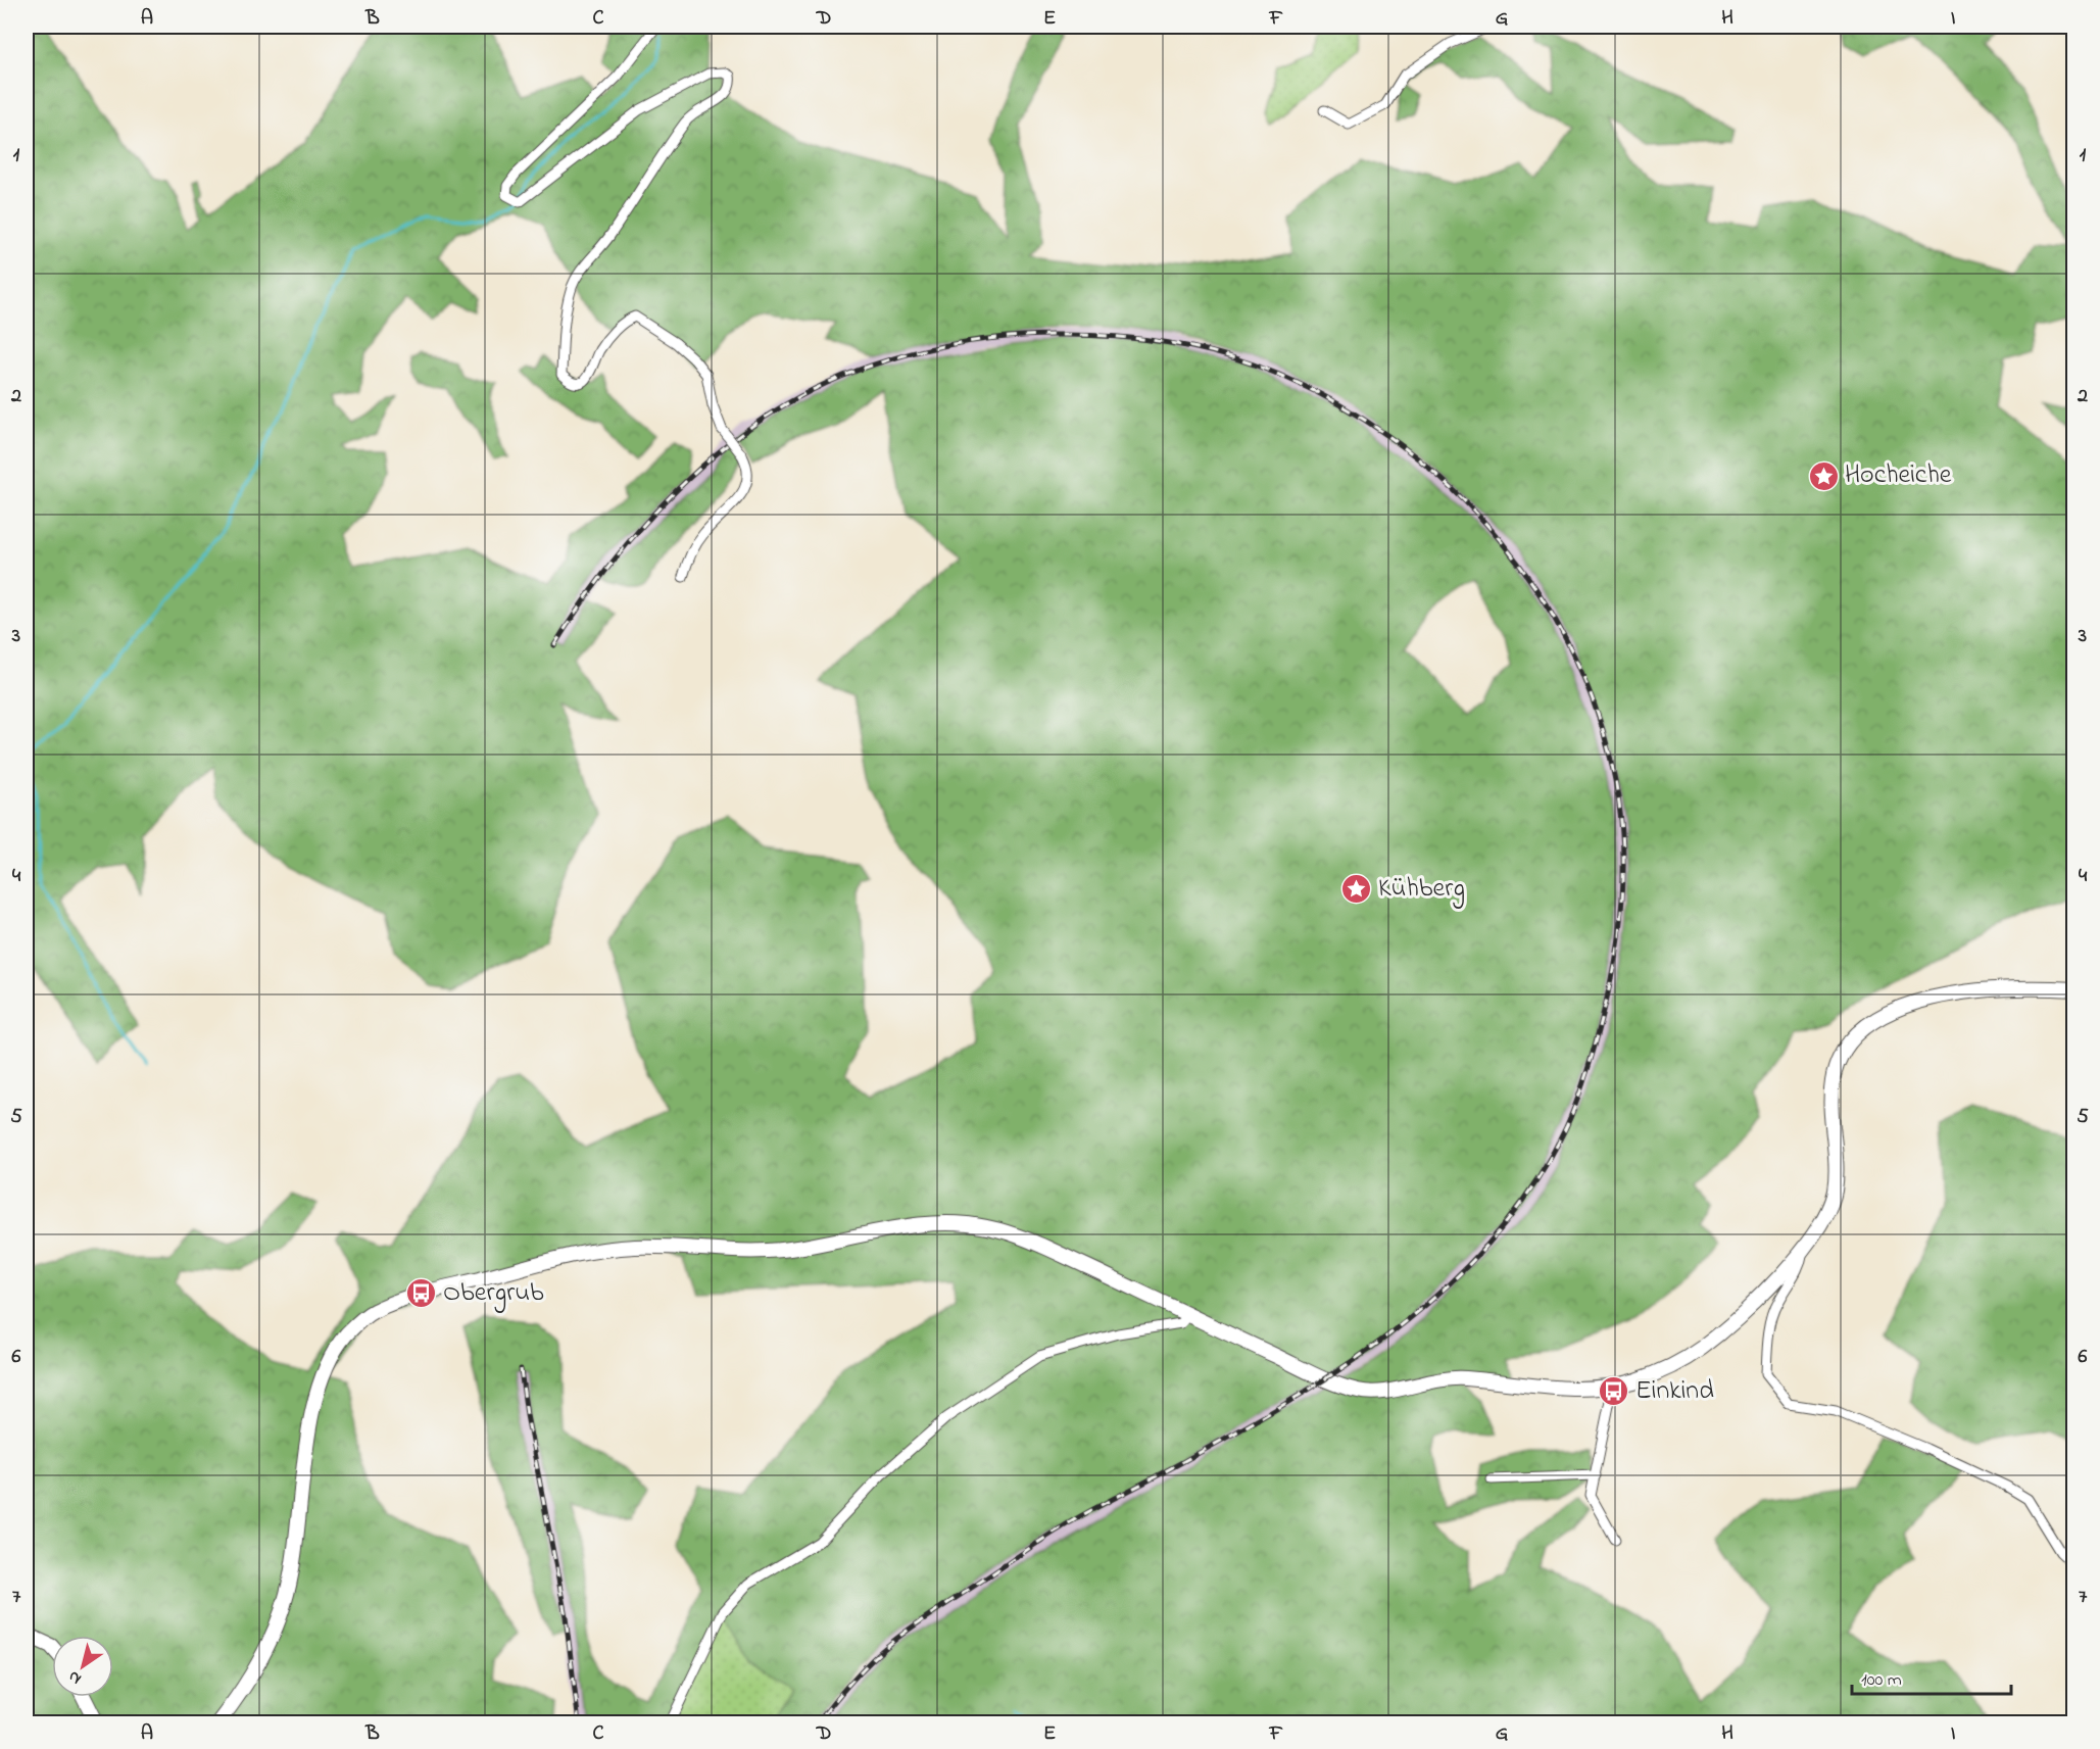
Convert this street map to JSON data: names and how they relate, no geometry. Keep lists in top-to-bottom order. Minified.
{"places":{"place":["Hocheiche","Kühberg"],"bus stop":["Obergrub","Einkind"]},"scale_bar":"100 m","north":"bottom left","grid":{"columns":["A","B","C","D","E","F","G","H","I"],"rows":["1","2","3","4","5","6","7"]}}
